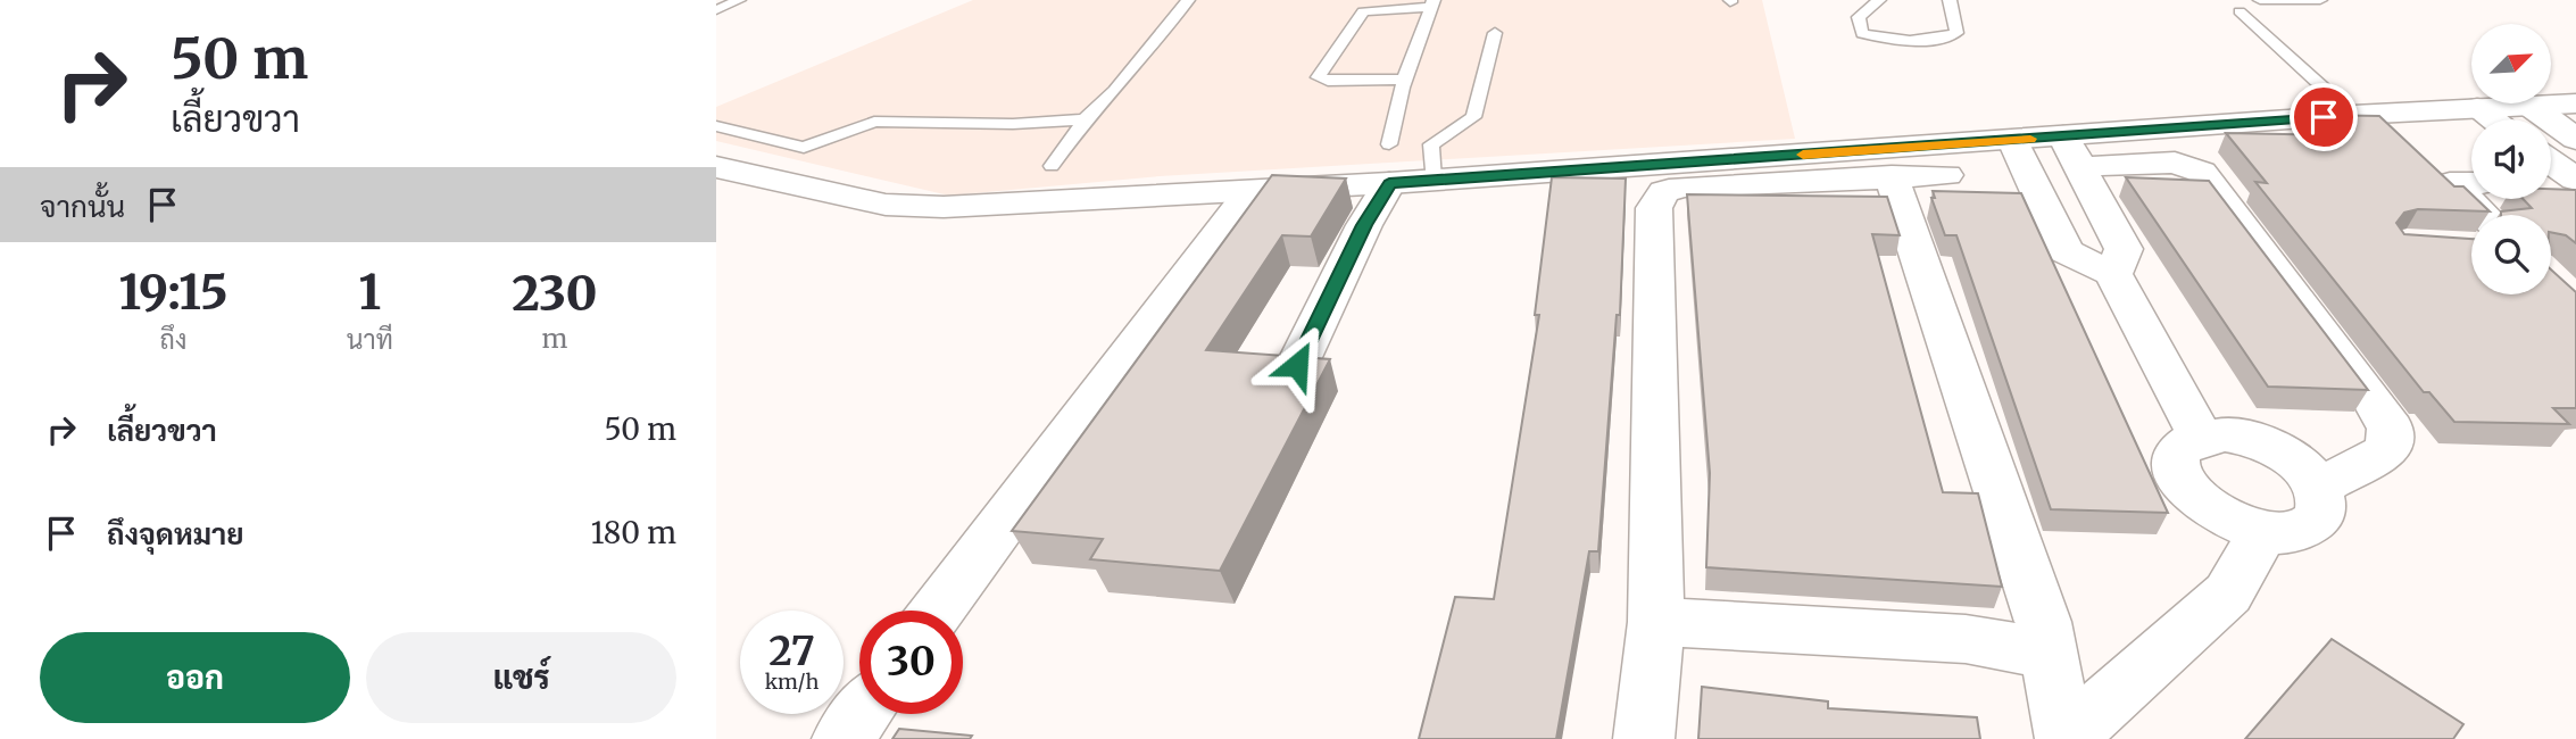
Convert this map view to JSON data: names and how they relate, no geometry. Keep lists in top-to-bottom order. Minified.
{"north":"top right","page":{"turn":["50 m","เลี้ยวขวา"],"then":"จากนั้น","eta":["19:15","ถึง","1","นาที","230","m"],"list":[{"name":"เลี้ยวขวา","value":"50 m"},{"name":"ถึงจุดหมาย","value":"180 m"}],"speed":"27 km/h","limit":"30","buttons":["ออก","แชร์"]}}
